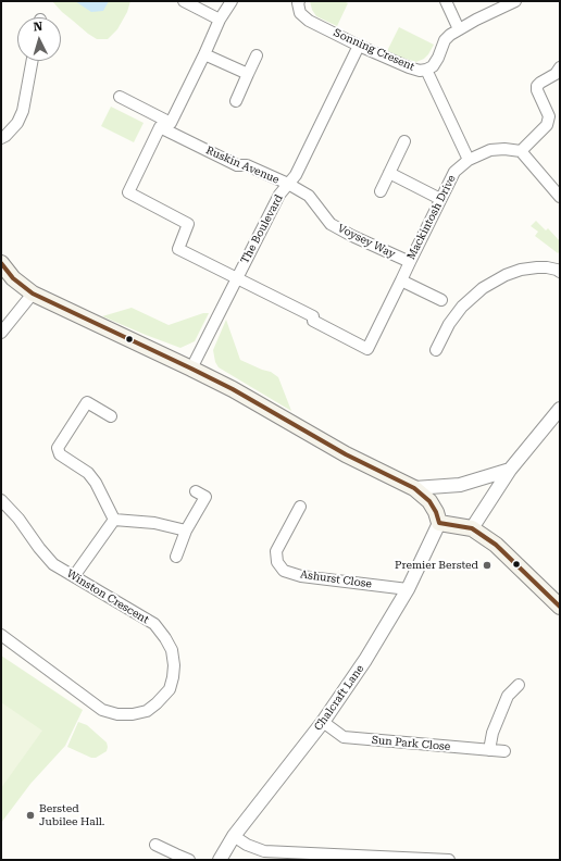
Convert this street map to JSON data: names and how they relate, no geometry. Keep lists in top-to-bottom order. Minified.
{"streets":{"street":["Sonning Cresent","Ruskin Avenue","Mackintosh Drive","The Boulevard","Voysey Way","Ashurst Close","Winston Crescent","Chalcraft Lane","Sun Park Close"]},"crossings":[["Sonning Cresent","The Boulevard"],["Ruskin Avenue","The Boulevard"],["Ruskin Avenue","Voysey Way"],["Mackintosh Drive","The Boulevard"],["Mackintosh Drive","Voysey Way"],["The Boulevard","Voysey Way"],["Ashurst Close","Chalcraft Lane"],["Chalcraft Lane","Sun Park Close"]],"places":["Premier Bersted","Bersted Jubilee Hall."],"north":"top"}
